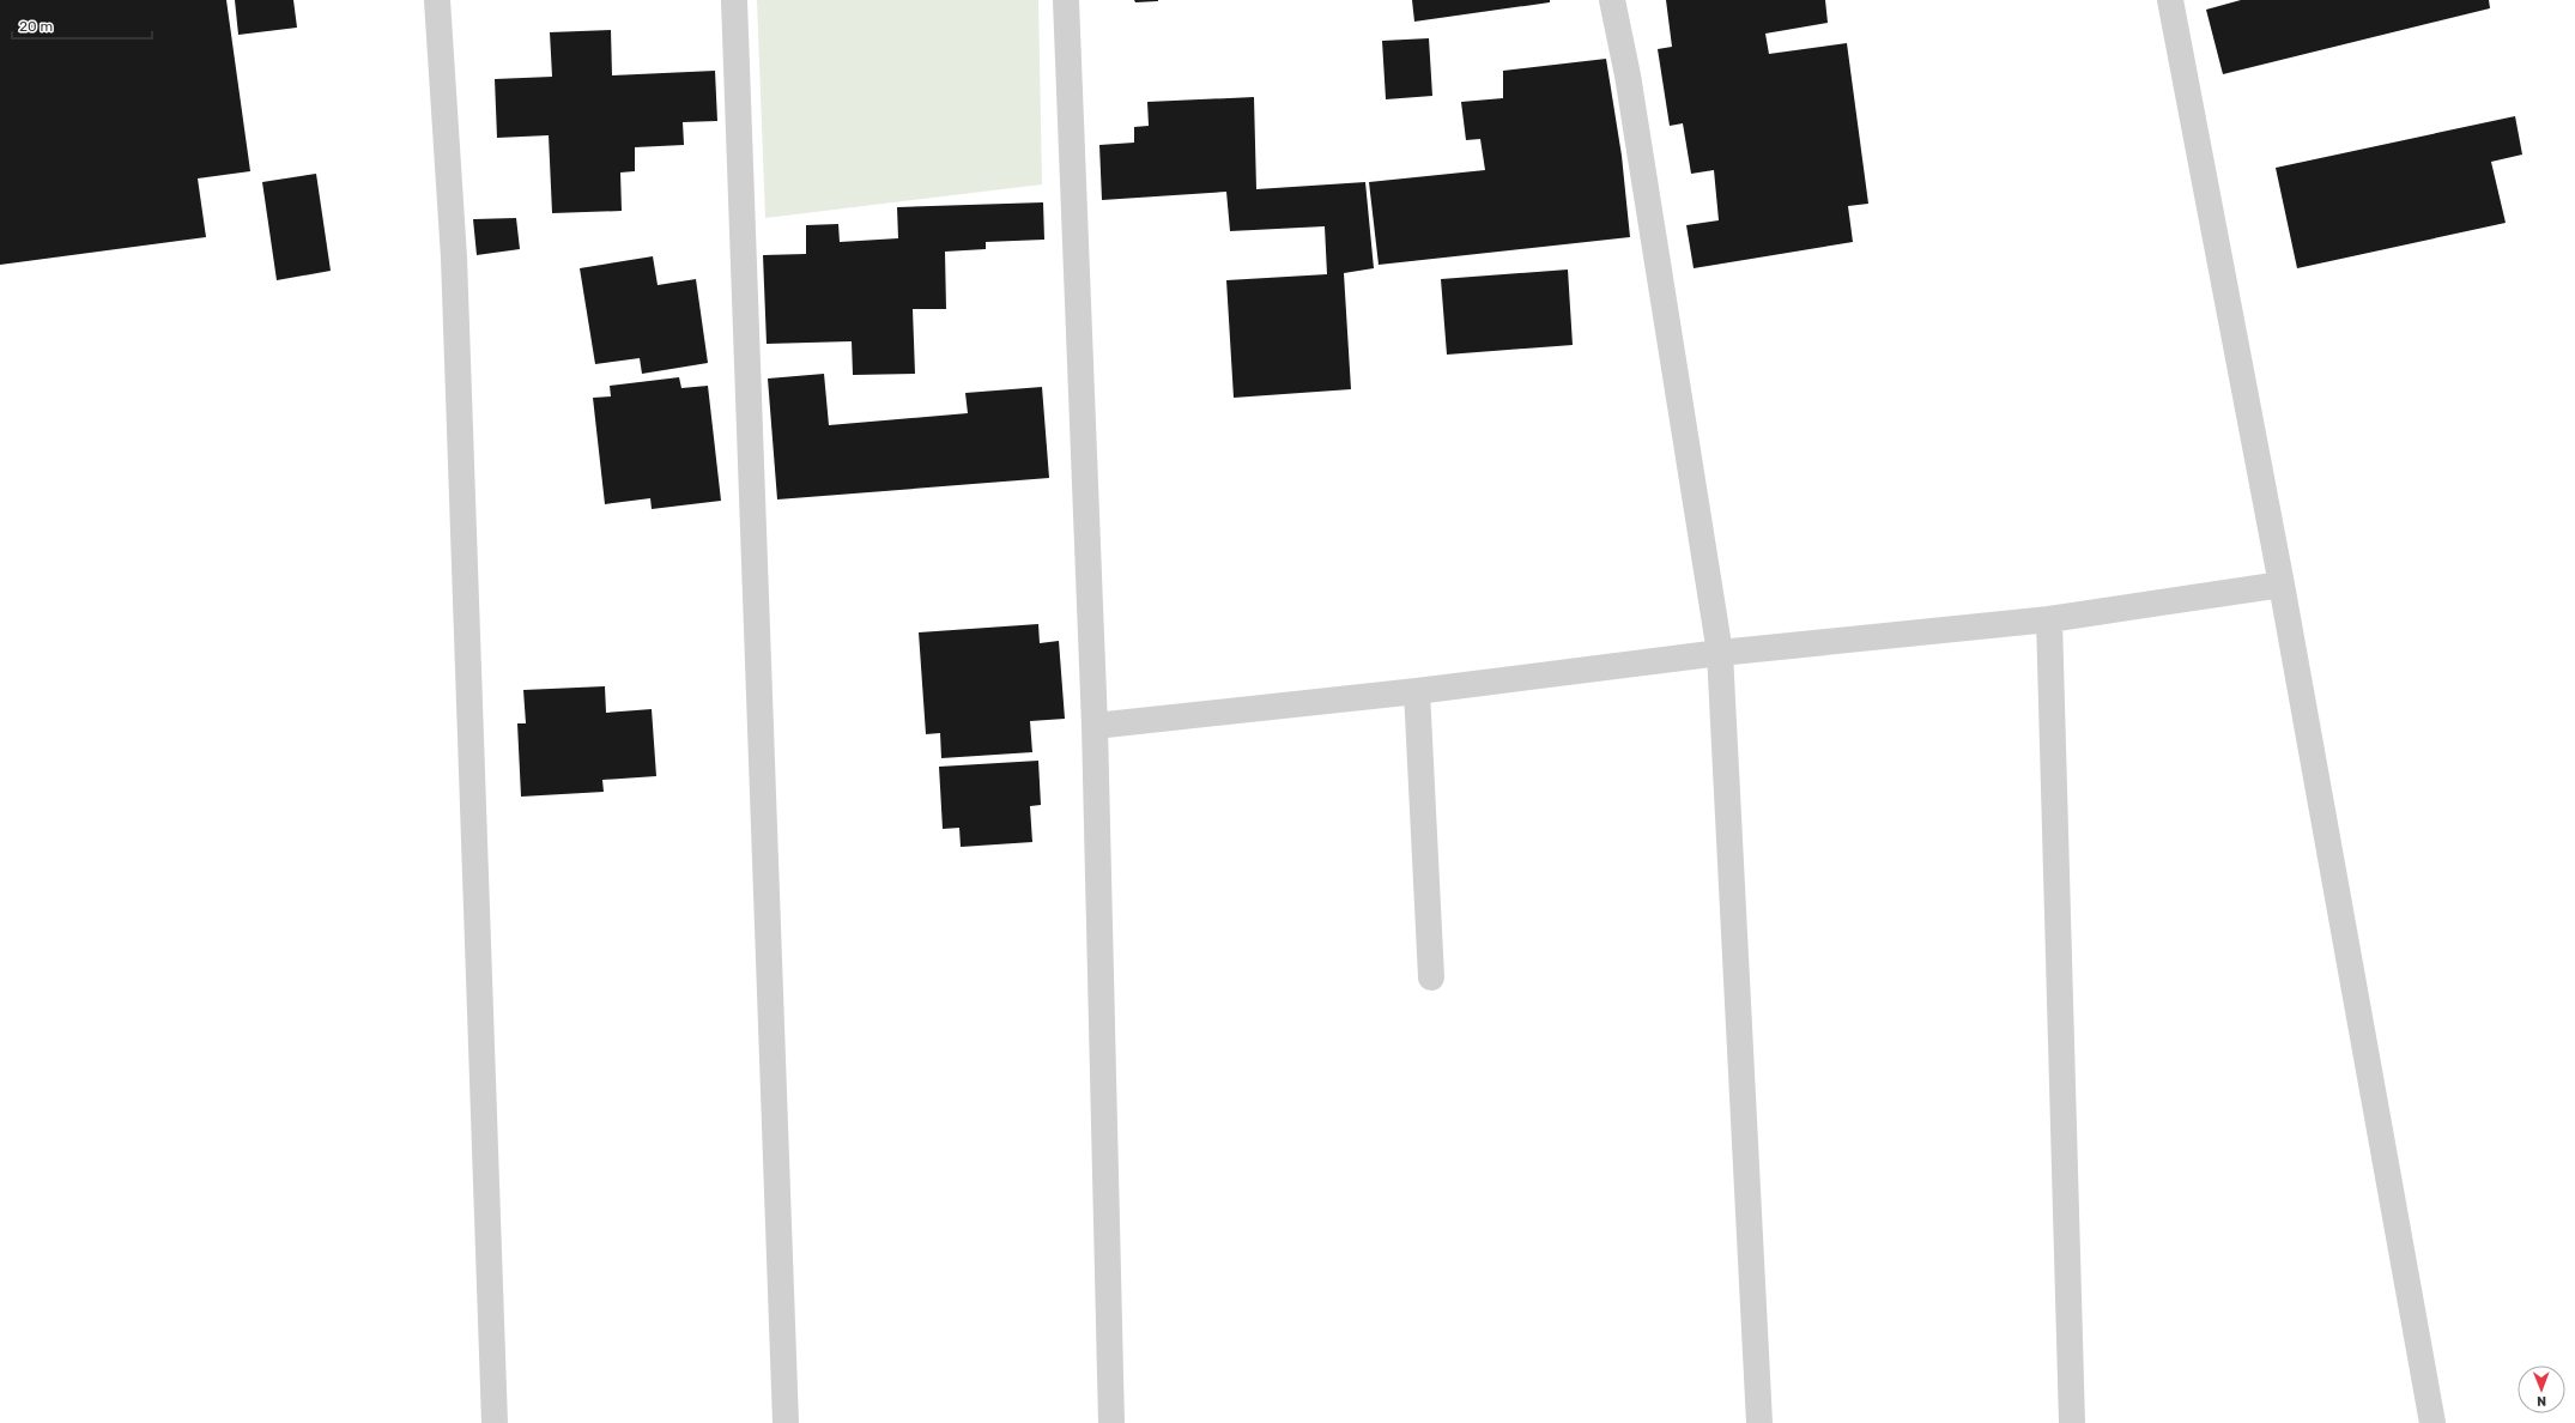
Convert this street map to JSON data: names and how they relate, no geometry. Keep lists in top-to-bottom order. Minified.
{"scale_bar":"20 m","north":"bottom"}
